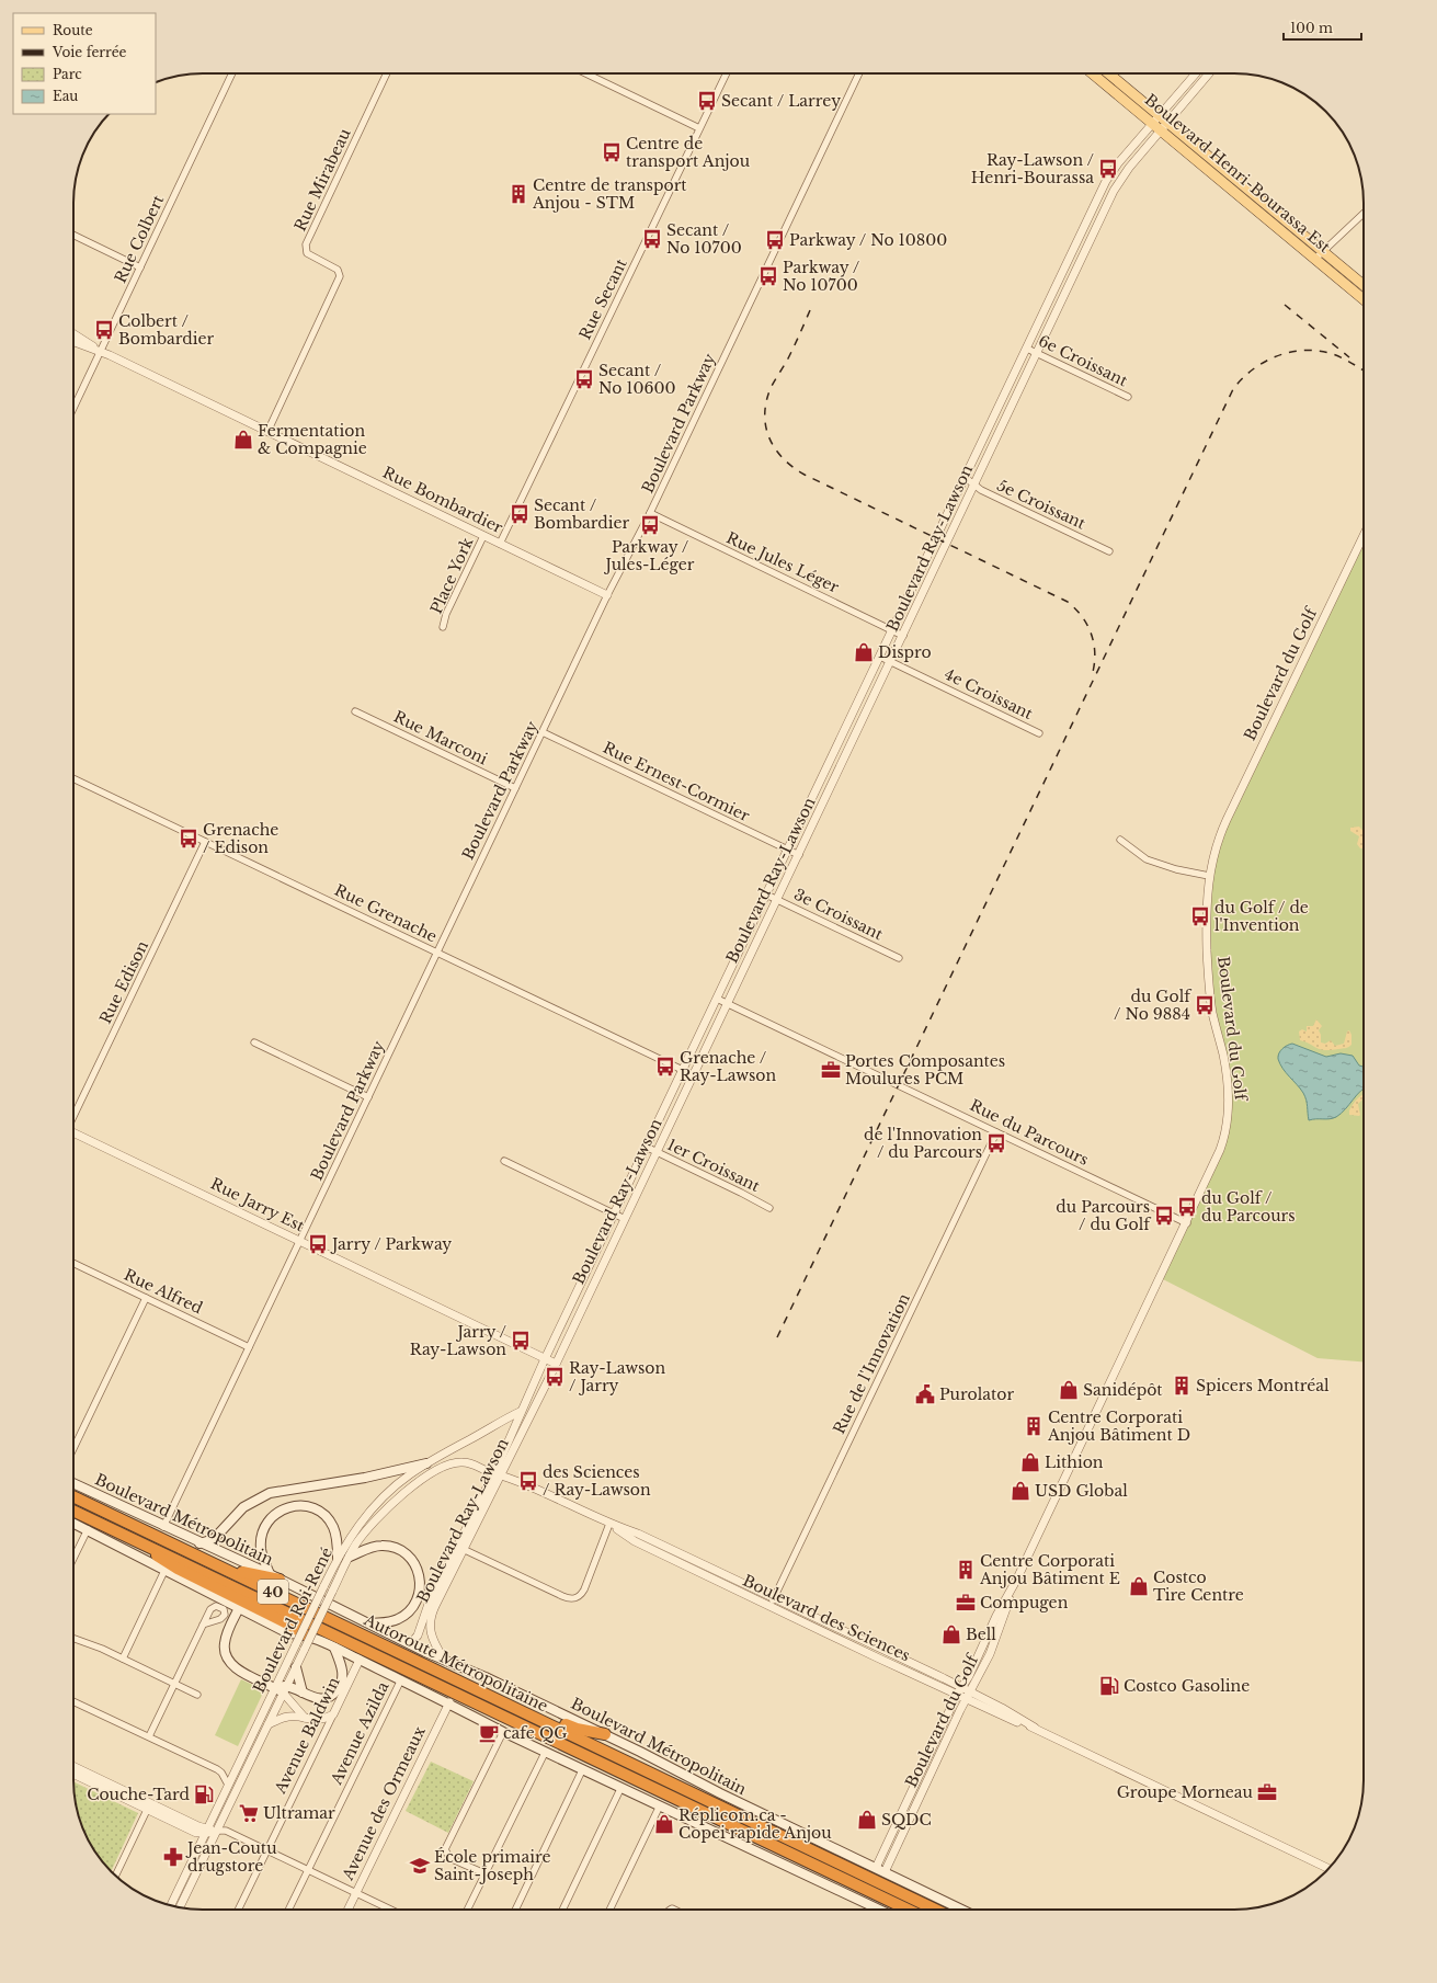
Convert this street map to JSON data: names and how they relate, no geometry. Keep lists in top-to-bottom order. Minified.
{"streets":{"highway":["40","Autoroute Métropolitaine"],"main road":["Boulevard Henri-Bourassa Est","Boulevard Métropolitain"],"street":["Rue Mirabeau","Rue Colbert","Rue Secant","6e Croissant","Boulevard Parkway","Rue Bombardier","5e Croissant","Boulevard Ray-Lawson","Rue Jules Léger","Place York","Boulevard du Golf","4e Croissant","Rue Marconi","Rue Ernest-Cormier","Rue Grenache","3e Croissant","Rue Edison","Rue du Parcours","1er Croissant","Rue Jarry Est","Rue Alfred","Rue de l'Innovation","Boulevard des Sciences","Boulevard Roi-René","Avenue Azilda","Avenue Baldwin","Avenue des Ormeaux"]},"crossings":[["Boulevard Henri-Bourassa Est","Boulevard Ray-Lawson"],["Rue Mirabeau","Rue Bombardier"],["Rue Colbert","Rue Bombardier"],["Rue Secant","Rue Bombardier"],["6e Croissant","Boulevard Ray-Lawson"],["Boulevard Parkway","Rue Bombardier"],["Boulevard Parkway","Rue Jules Léger"],["Boulevard Parkway","Rue Marconi"],["Boulevard Parkway","Rue Ernest-Cormier"],["Boulevard Parkway","Rue Grenache"],["Boulevard Parkway","Rue Jarry Est"],["Boulevard Parkway","Rue Alfred"],["Boulevard Parkway","Boulevard Métropolitain"],["Rue Bombardier","Place York"],["5e Croissant","Boulevard Ray-Lawson"],["Boulevard Ray-Lawson","Rue Jules Léger"],["Boulevard Ray-Lawson","4e Croissant"],["Boulevard Ray-Lawson","Rue Ernest-Cormier"],["Boulevard Ray-Lawson","Rue Grenache"],["Boulevard Ray-Lawson","3e Croissant"],["Boulevard Ray-Lawson","Rue du Parcours"],["Boulevard Ray-Lawson","1er Croissant"],["Boulevard Ray-Lawson","Rue Jarry Est"],["Boulevard Ray-Lawson","Boulevard Métropolitain"],["Boulevard Ray-Lawson","Boulevard des Sciences"],["Boulevard Ray-Lawson","Boulevard Roi-René"],["Boulevard du Golf","Rue du Parcours"],["Boulevard du Golf","Boulevard Métropolitain"],["Boulevard du Golf","Boulevard des Sciences"],["Rue Grenache","Rue Edison"],["Rue du Parcours","Rue de l'Innovation"],["Rue de l'Innovation","Boulevard des Sciences"],["Boulevard des Sciences","Boulevard Roi-René"]],"places":{"bus stop":["Secant / Larrey","Centre de transport Anjou","Ray-Lawson / Henri-Bourassa","Secant / No 10700","Parkway / No 10800","Parkway / No 10700","Colbert / Bombardier","Secant / No 10600","Secant / Bombardier","Parkway / Jules-Léger","Grenache / Edison","du Golf / de l'Invention","du Golf / No 9884","Grenache / Ray-Lawson","de l'Innovation / du Parcours","du Golf / du Parcours","du Parcours / du Golf","Jarry / Parkway","Jarry / Ray-Lawson","Ray-Lawson / Jarry","des Sciences / Ray-Lawson"],"building":["Centre de transport Anjou - STM","Spicers Montréal","Centre Corporati Anjou Bâtiment D","Centre Corporati Anjou Bâtiment E"],"shop":["Fermentation & Compagnie","Dispro","Sanidépôt","Lithion","USD Global","Costco Tire Centre","Bell","SQDC","Réplicom.ca - Copei rapide Anjou"],"office":["Portes Composantes Moulures PCM","Compugen","Groupe Morneau"],"public building":["Purolator"],"fuel station":["Costco Gasoline","Couche-Tard"],"cafe":["cafe QG"],"supermarket":["Ultramar"],"pharmacy":["Jean-Coutu drugstore"],"school or university":["École primaire Saint-Joseph"]},"legend":["Route","Voie ferrée","Parc","Eau"],"scale_bar":"100 m"}
